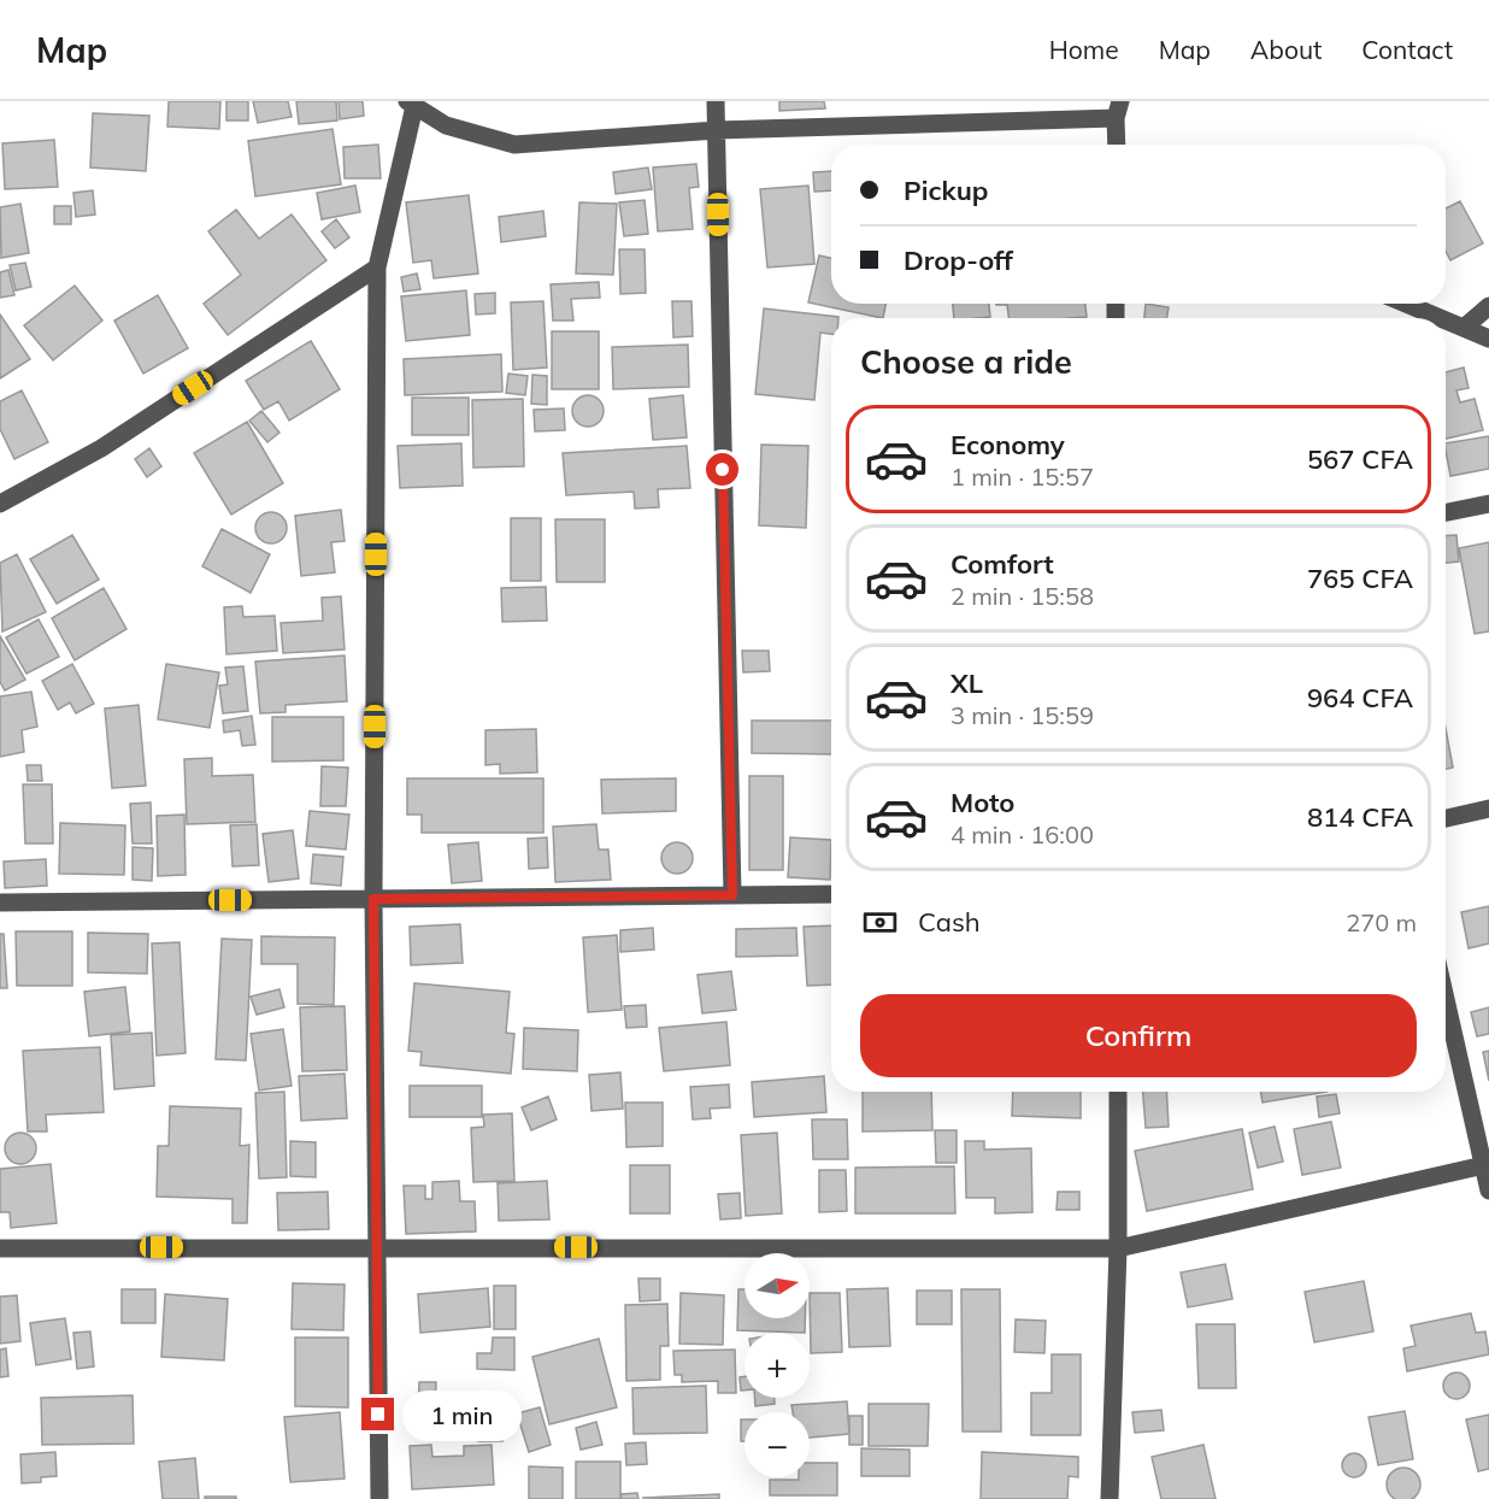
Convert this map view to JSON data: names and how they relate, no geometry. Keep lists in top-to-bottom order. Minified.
{"north":"right","page":{"header":"Map","nav":["Home","Map","About","Contact"],"banner":["Pickup","Drop-off"],"heading":"Choose a ride","list":[{"name":"Economy","note":"1 min · 15:57","value":"567 CFA"},{"name":"Comfort","note":"2 min · 15:58","value":"765 CFA"},{"name":"XL","note":"3 min · 15:59","value":"964 CFA"},{"name":"Moto","note":"4 min · 16:00","value":"814 CFA"}],"pay":["Cash","270 m"],"buttons":"Confirm","map_buttons":["+","−"],"bubble":"1 min"}}
